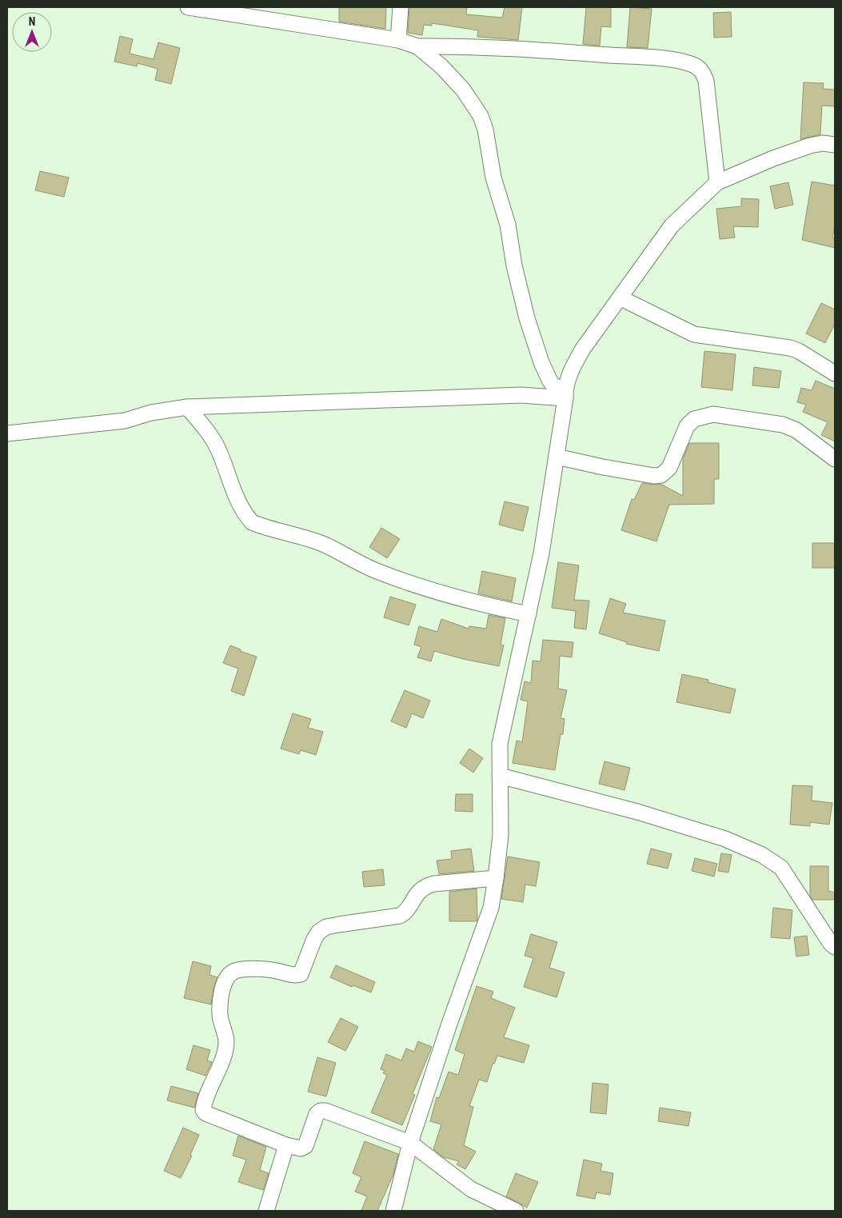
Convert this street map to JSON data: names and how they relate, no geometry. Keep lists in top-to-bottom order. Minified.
{"north":"top"}
